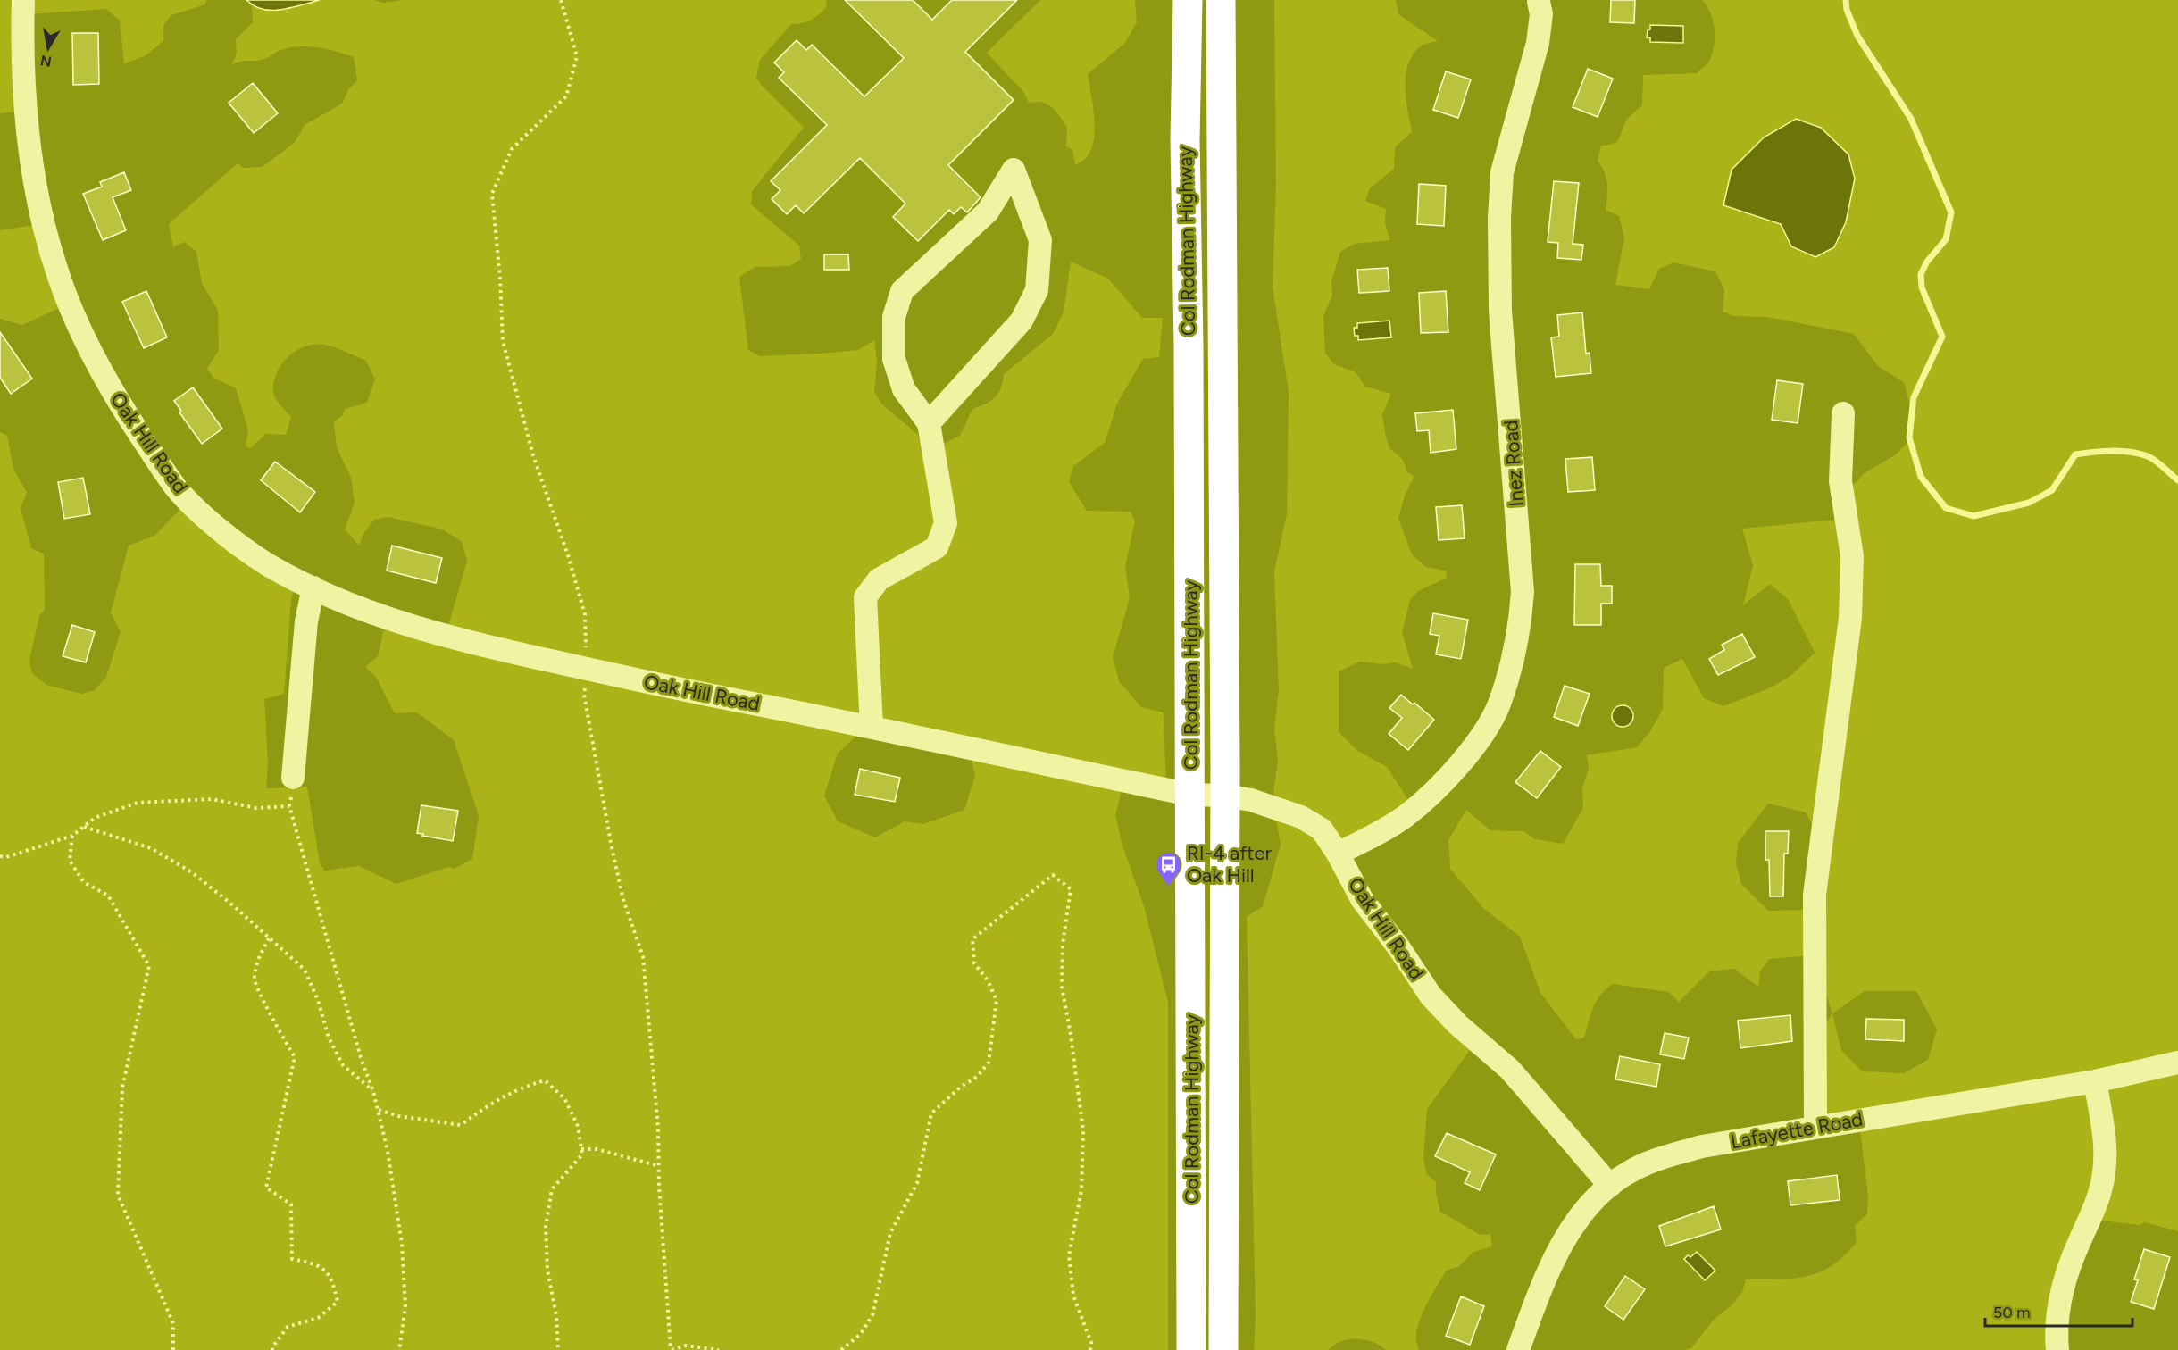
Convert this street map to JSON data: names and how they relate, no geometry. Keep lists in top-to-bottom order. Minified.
{"streets":{"highway":["Col Rodman Highway"],"street":["Oak Hill Road","Inez Road","Lafayette Road"]},"crossings":[["Col Rodman Highway","Oak Hill Road"],["Oak Hill Road","Inez Road"],["Oak Hill Road","Lafayette Road"]],"places":{"bus stop":["RI-4 after Oak Hill"]},"scale_bar":"50 m","north":"bottom"}
